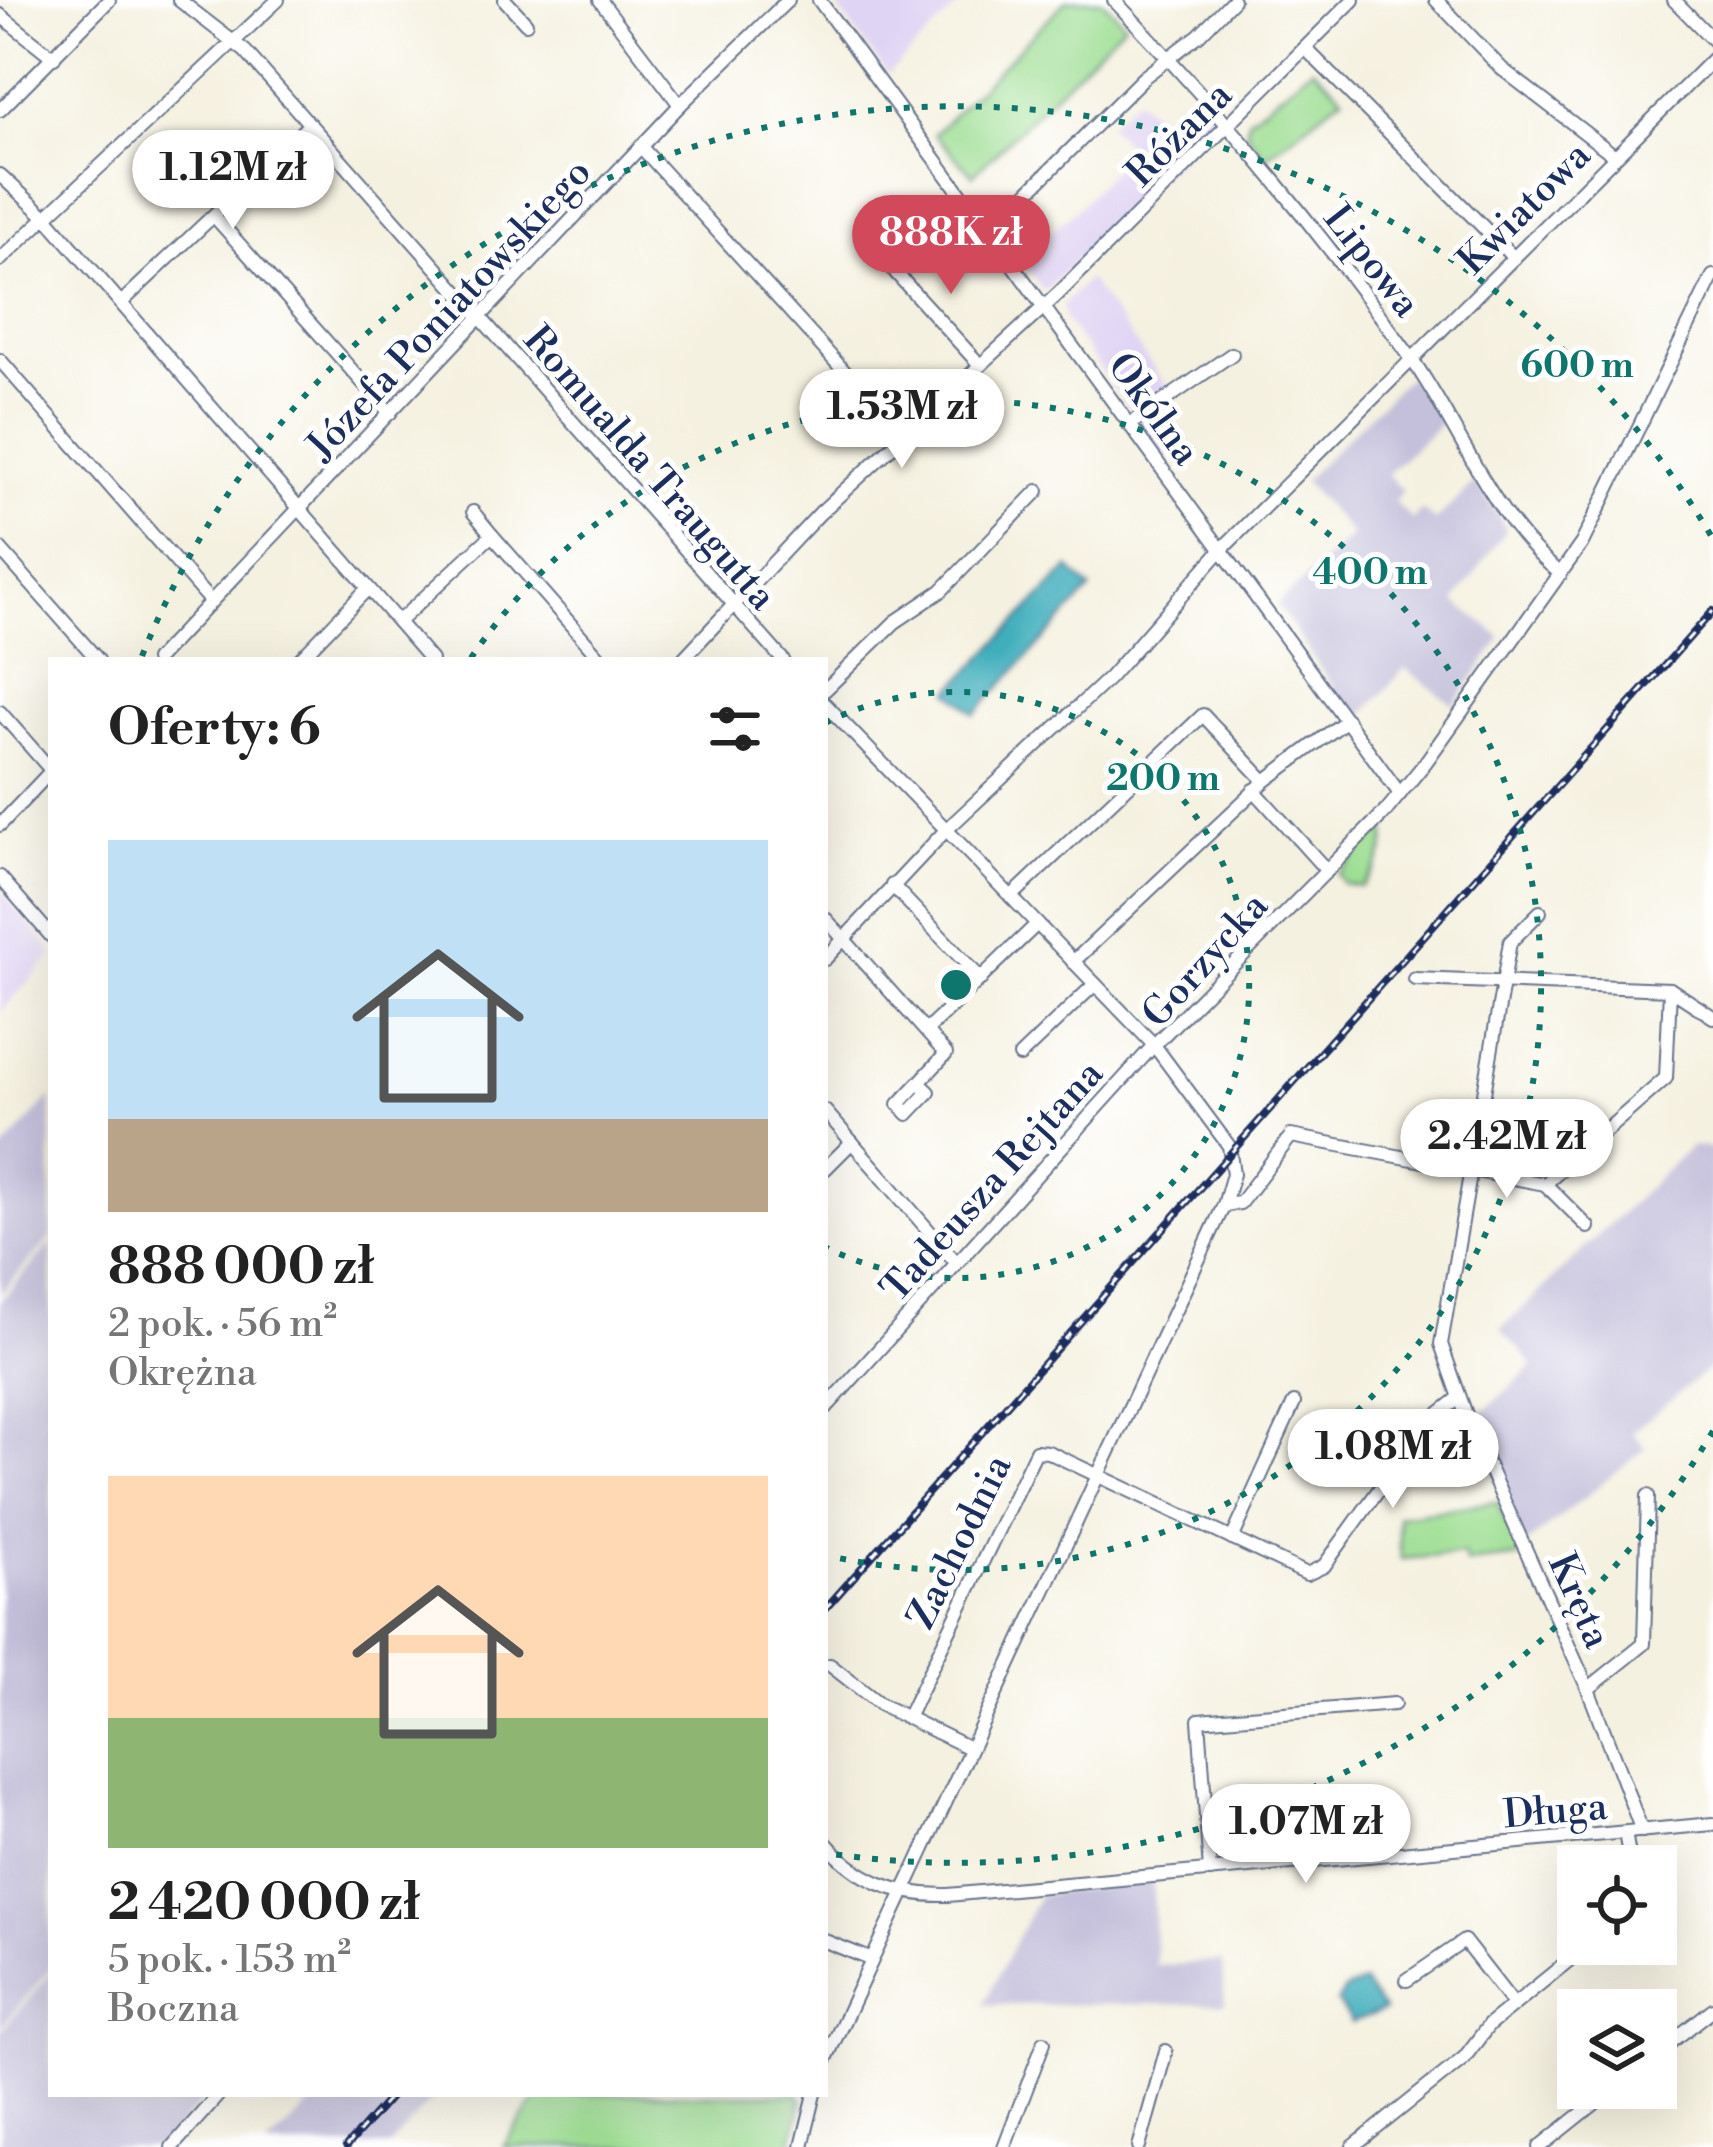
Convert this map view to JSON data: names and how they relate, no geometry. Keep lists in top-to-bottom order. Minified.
{"streets":{"street":["Różana","Kwiatowa","Lipowa","Józefa Poniatowskiego","Okólna","Romualda Traugutta","Gorzycka","Tadeusza Rejtana","Zachodnia","Kręta","Długa"]},"crossings":[["Różana","Lipowa"],["Różana","Okólna"],["Różana","Romualda Traugutta"],["Kwiatowa","Lipowa"],["Kwiatowa","Okólna"],["Lipowa","Gorzycka"],["Józefa Poniatowskiego","Romualda Traugutta"],["Okólna","Gorzycka"],["Gorzycka","Tadeusza Rejtana"],["Gorzycka","Zachodnia"],["Gorzycka","Długa"],["Kręta","Długa"]],"page":{"price":["1.12M zł","888K zł","1.53M zł","2.42M zł","1.08M zł","1.07M zł"],"heading":"Oferty: 6","list":[{"name":"888 000 zł","note":"2 pok. · 56 m² · Okrężna"},{"name":"2 420 000 zł","note":"5 pok. · 153 m² · Boczna"}]},"rings":["600 m","400 m","200 m"]}
